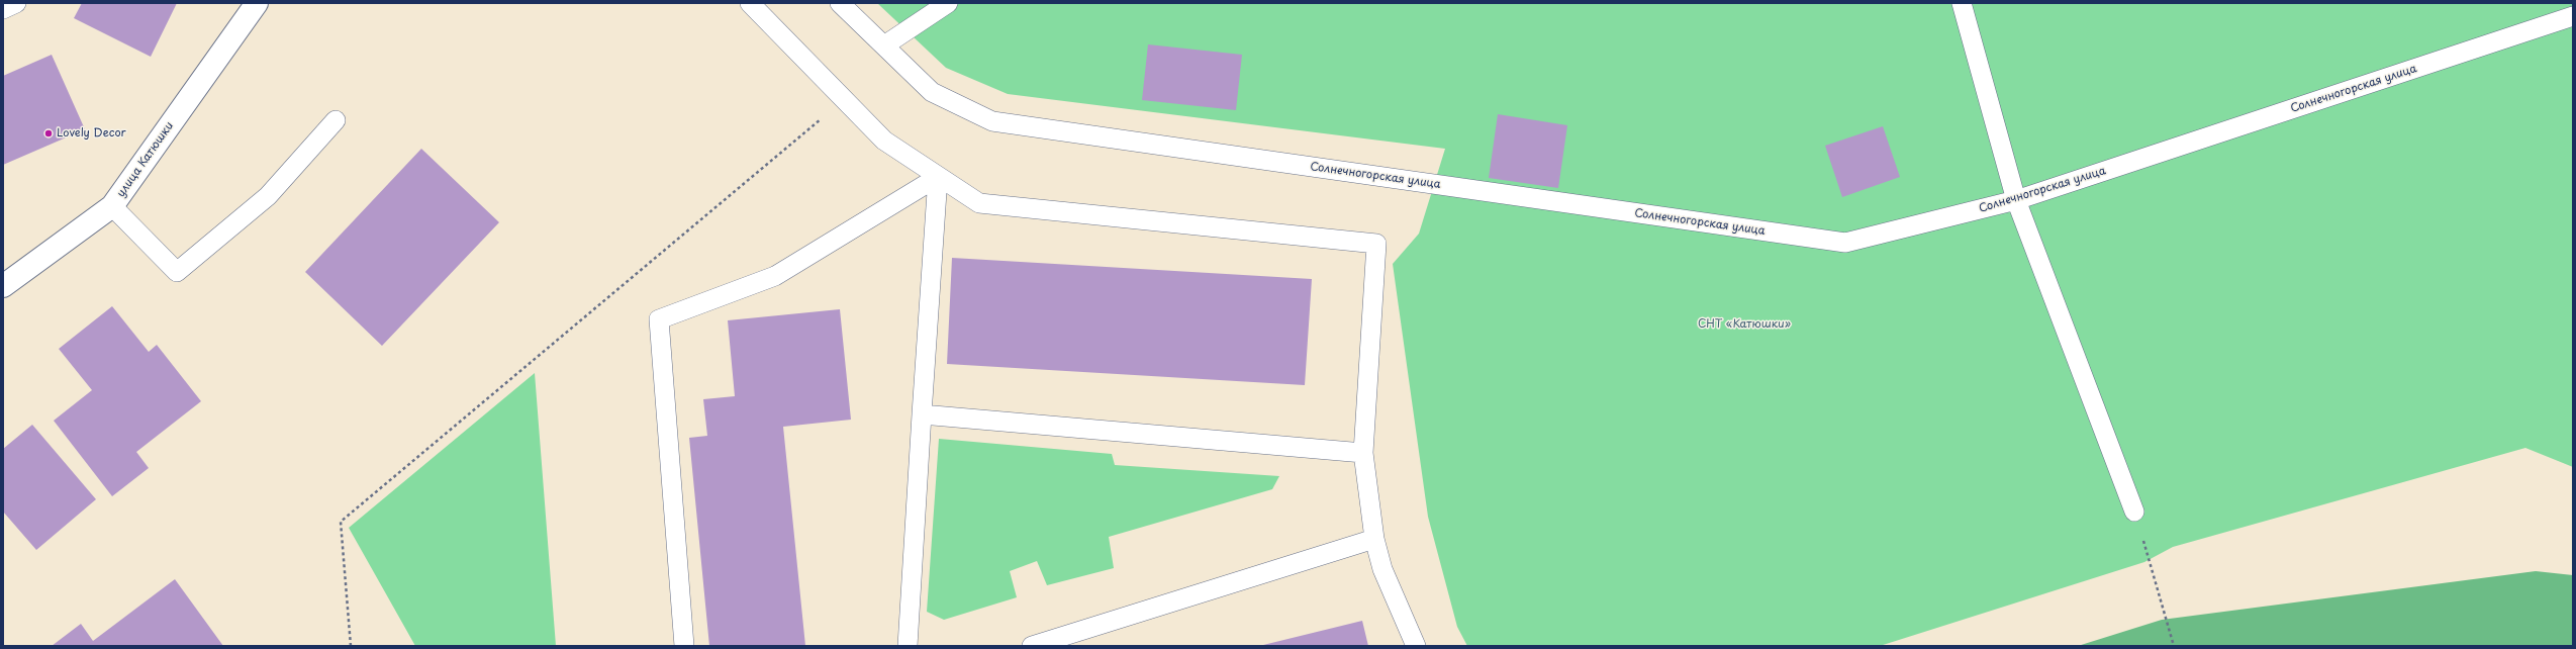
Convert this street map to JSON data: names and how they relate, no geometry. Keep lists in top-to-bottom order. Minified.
{"streets":{"street":["улица Катюшки"],"lane":["Солнечногорская улица"]},"parks":["СНТ «Катюшки»"],"places":["Lovely Decor"]}
